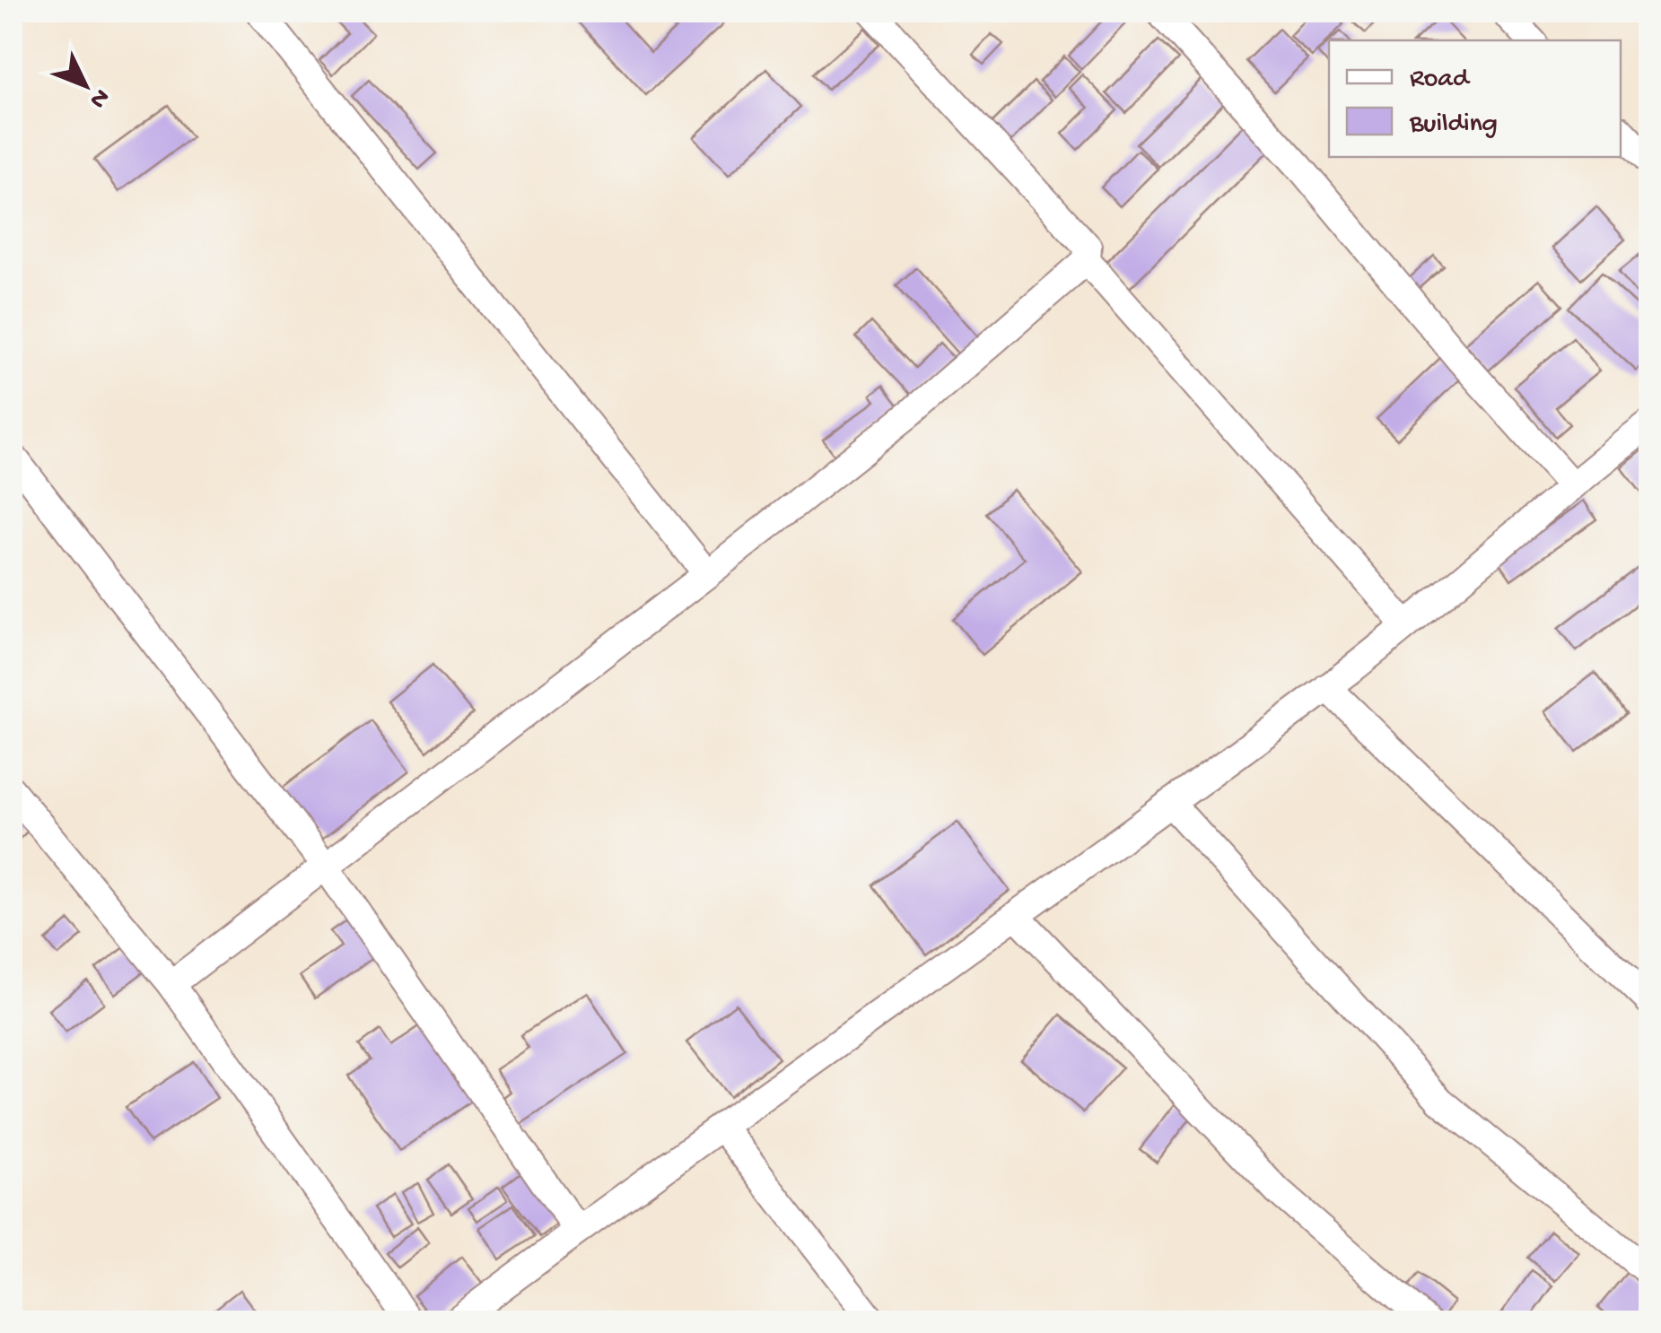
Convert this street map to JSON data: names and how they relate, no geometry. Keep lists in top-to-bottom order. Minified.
{"legend":["Road","Building"],"north":"bottom right"}
